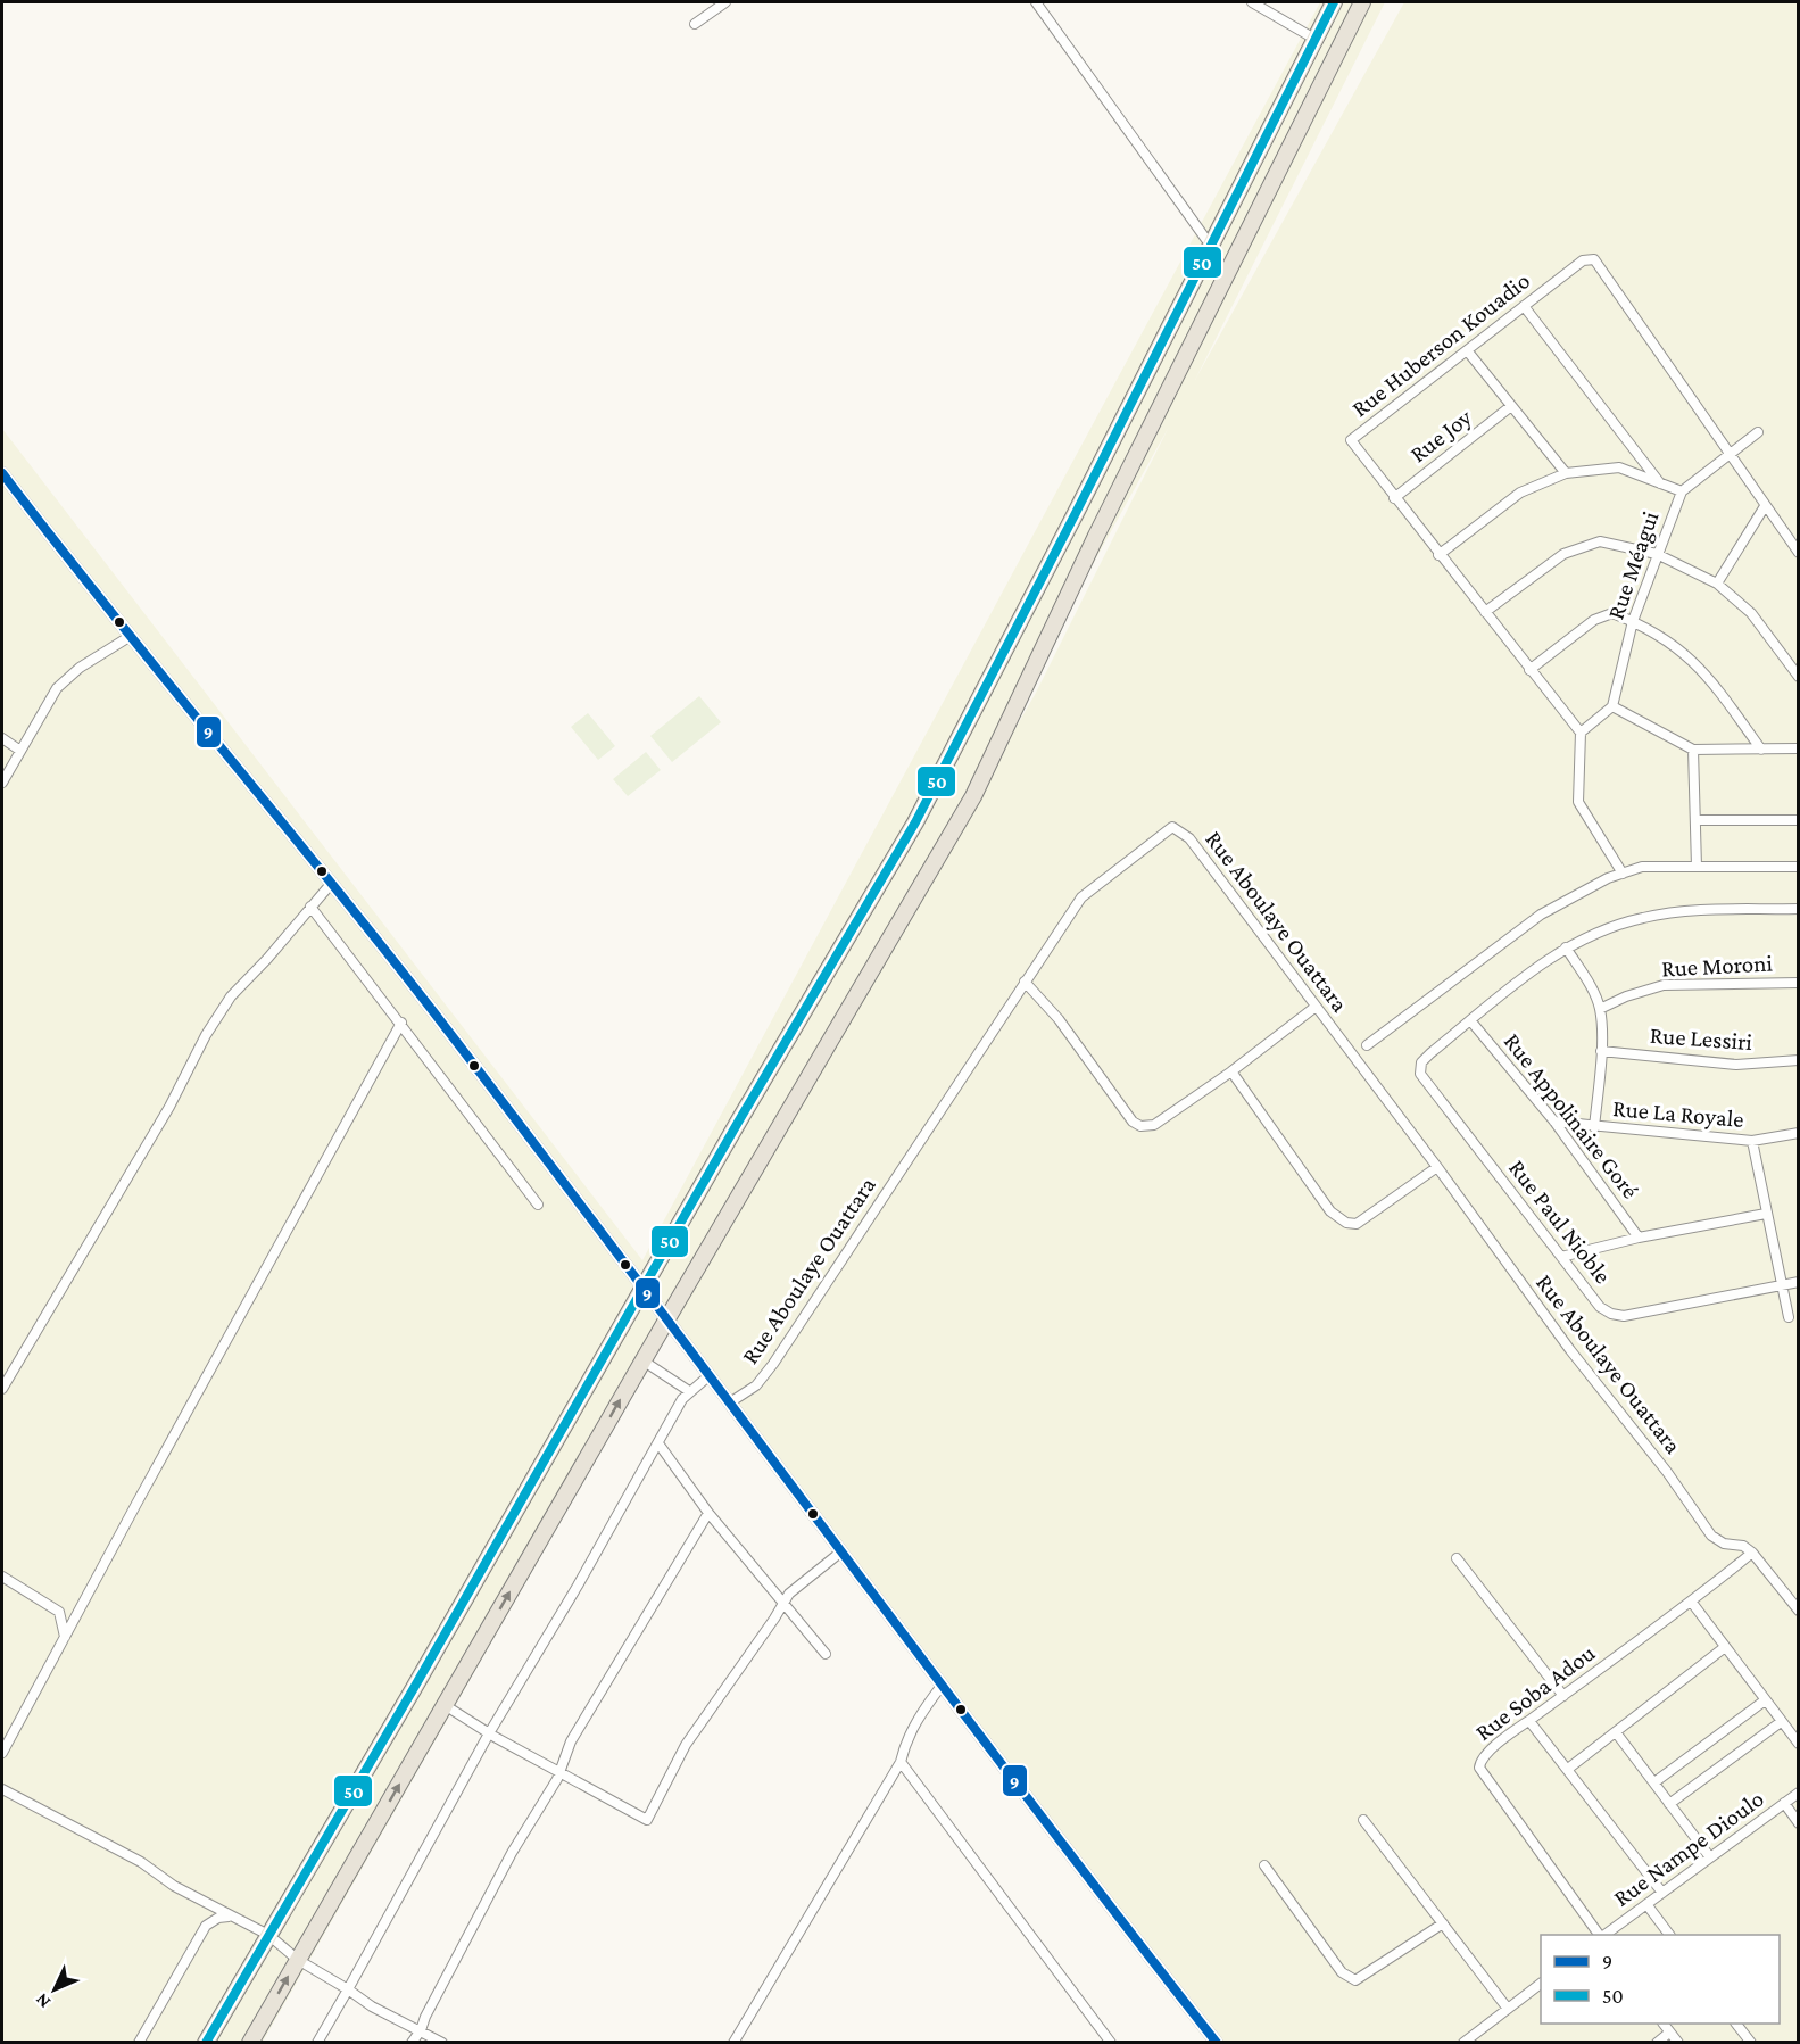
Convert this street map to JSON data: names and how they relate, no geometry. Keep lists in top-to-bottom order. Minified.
{"streets":{"street":["Rue Huberson Kouadio","Rue Joy","Rue Méagui","Rue Aboulaye Ouattara","Rue Moroni","Rue Lessiri","Rue La Royale","Rue Appolinaire Goré","Rue Paul Nioble","Rue Soba Adou","Rue Nampe Dioulo"]},"crossings":[["Rue Huberson Kouadio","Rue Joy"],["Rue Huberson Kouadio","Rue Méagui"],["Rue Aboulaye Ouattara","Rue Soba Adou"],["Rue La Royale","Rue Appolinaire Goré"],["Rue Appolinaire Goré","Rue Paul Nioble"]],"lines":["transit line 50","transit line 9"],"legend":["9","50"],"north":"bottom left"}
